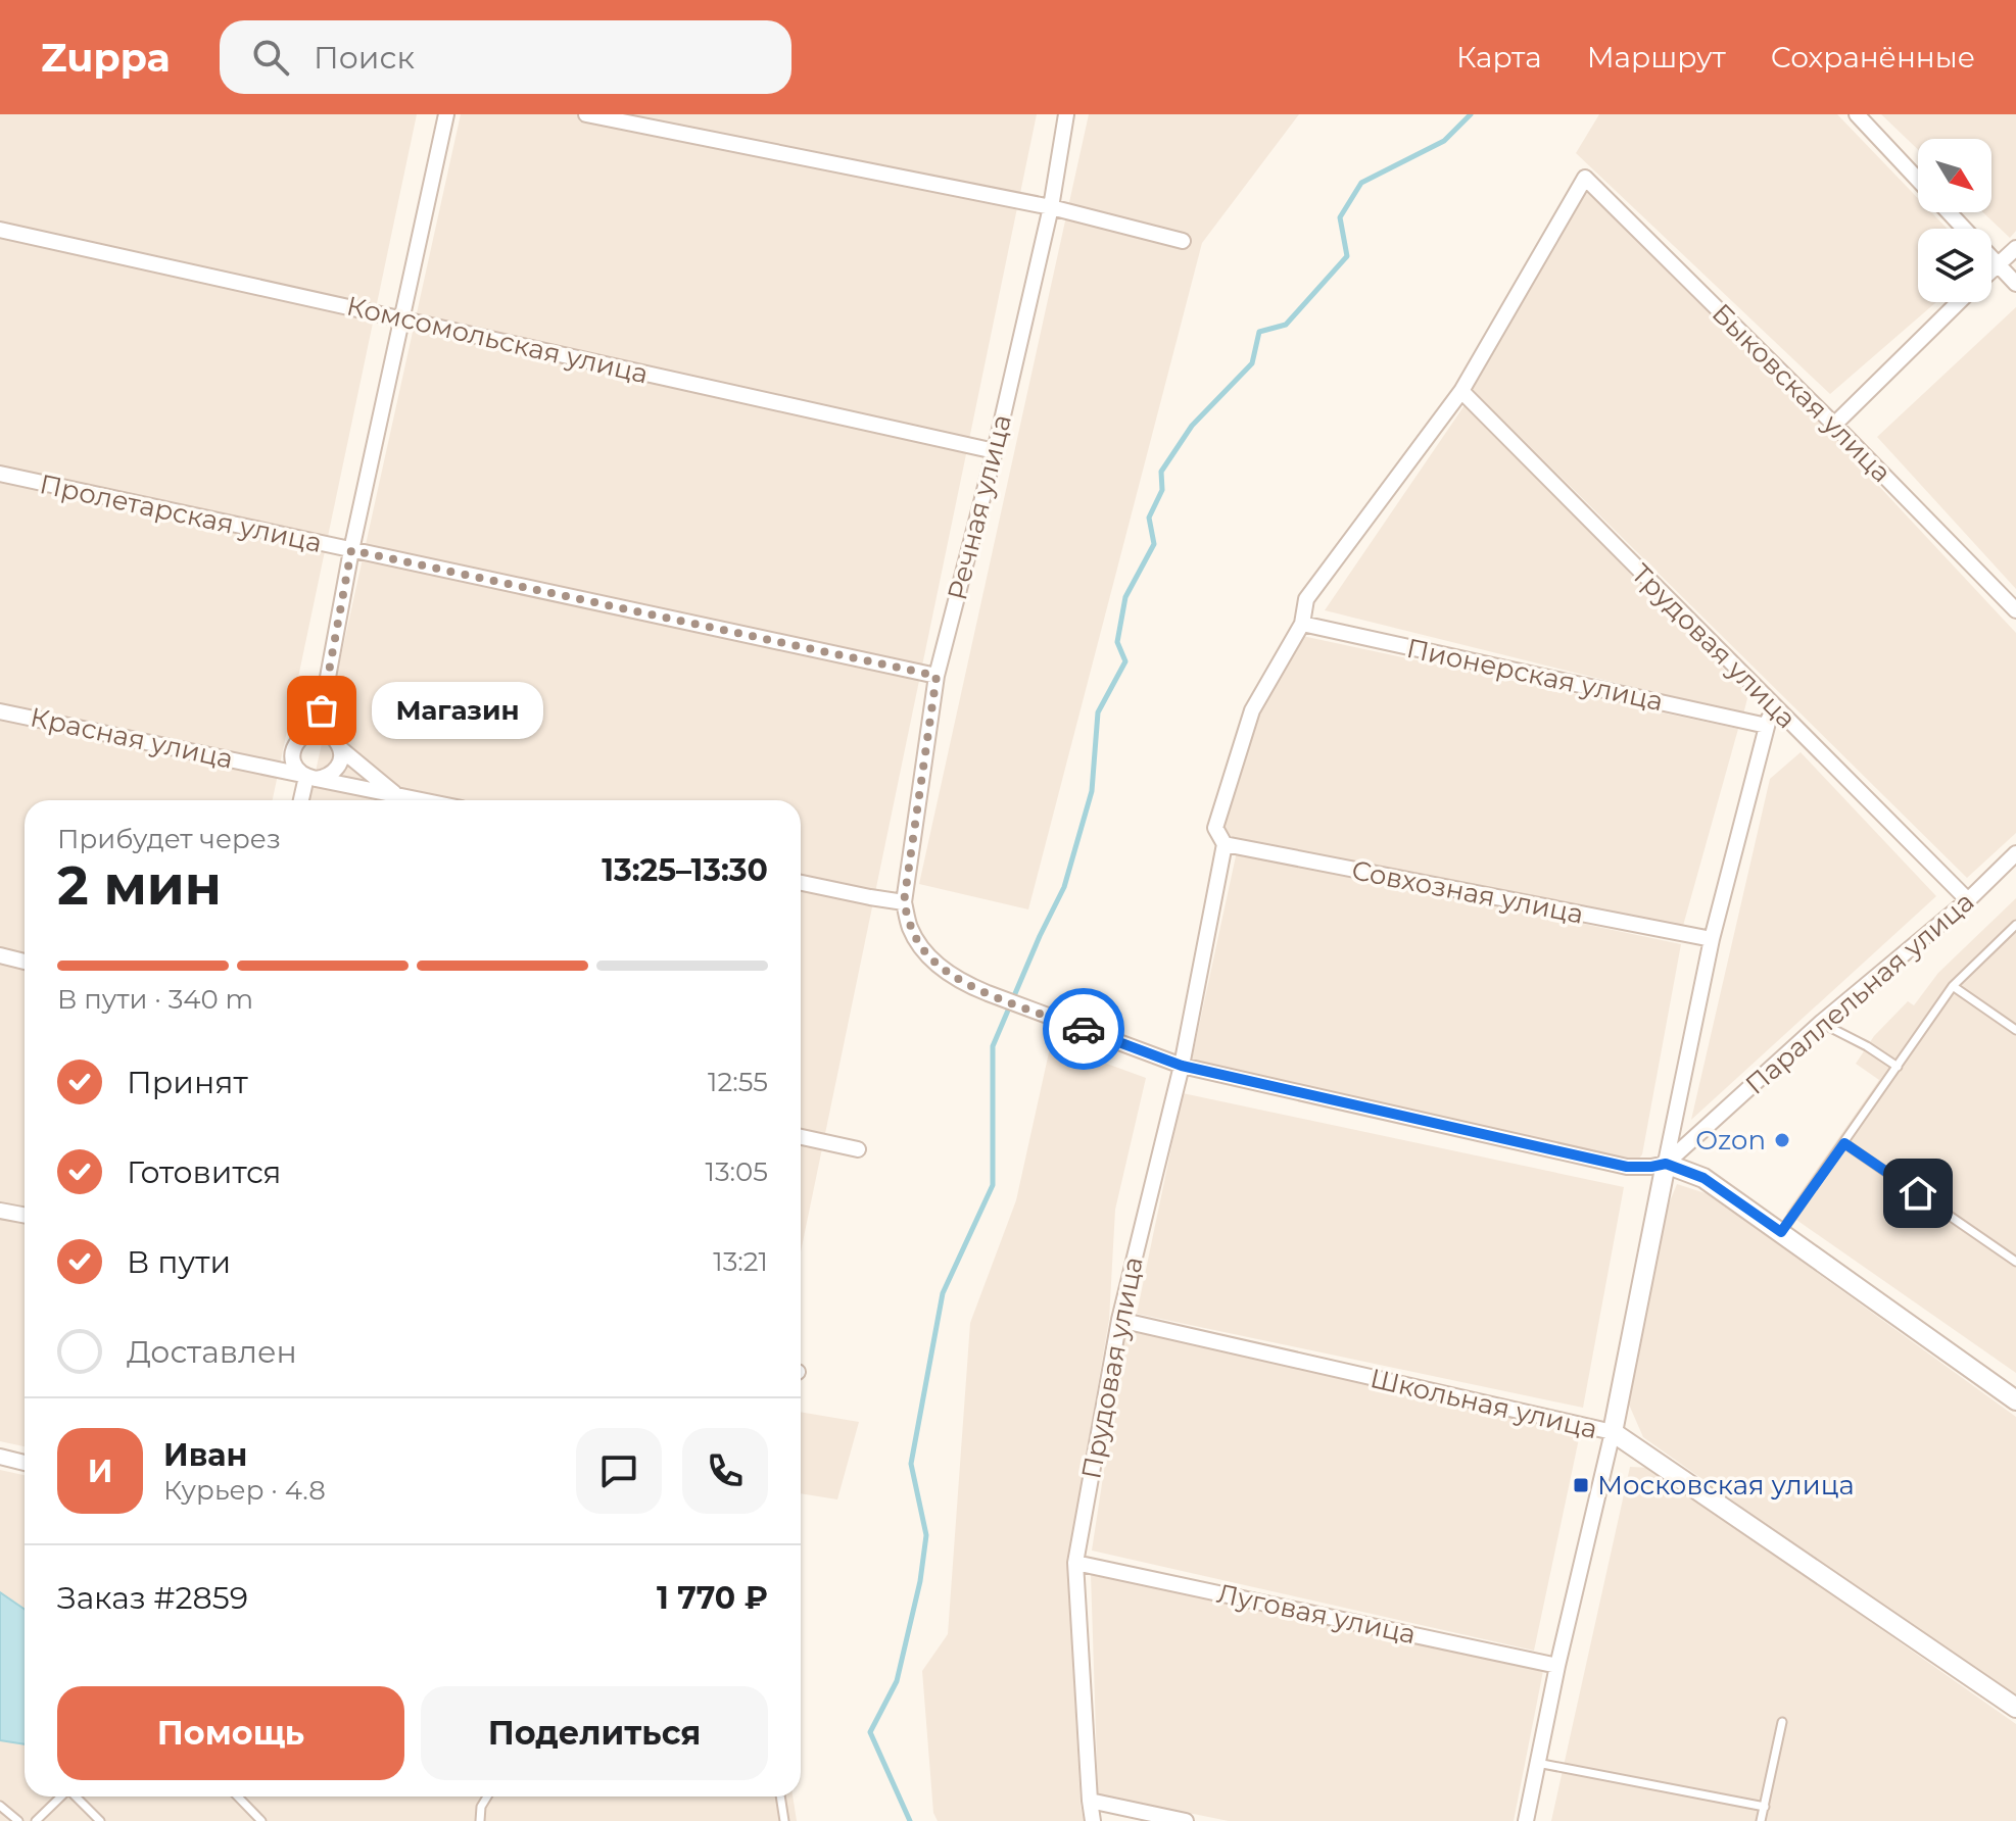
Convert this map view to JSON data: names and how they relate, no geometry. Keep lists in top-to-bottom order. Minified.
{"streets":{"street":["Комсомольская улица","Быковская улица","Речная улица","Пролетарская улица","Трудовая улица","Пионерская улица","Красная улица","Совхозная улица","Параллельная улица","Прудовая улица","Школьная улица","Луговая улица"]},"crossings":[["Комсомольская улица","Речная улица"],["Быковская улица","Прудовая улица"],["Речная улица","Пролетарская улица"],["Трудовая улица","Параллельная улица"],["Трудовая улица","Прудовая улица"],["Пионерская улица","Прудовая улица"],["Совхозная улица","Прудовая улица"],["Прудовая улица","Школьная улица"],["Прудовая улица","Луговая улица"]],"places":{"other":["Магазин","Ozon"],"transit":["Московская улица"]},"north":"bottom right","page":{"header":"Zuppa","search":"Поиск","nav":["Карта","Маршрут","Сохранённые"],"bubble":"Магазин","heading":["2 мин","Прибудет через","13:25–13:30"],"panel":["Иван","Курьер · 4.8","Заказ #2859","1 770 ₽"],"bar":"В пути · 340 m","list":[["Принят","12:55"],["Готовится","13:05"],["В пути","13:21"],"Доставлен"],"round":"И","buttons":["Помощь","Поделиться"]}}
